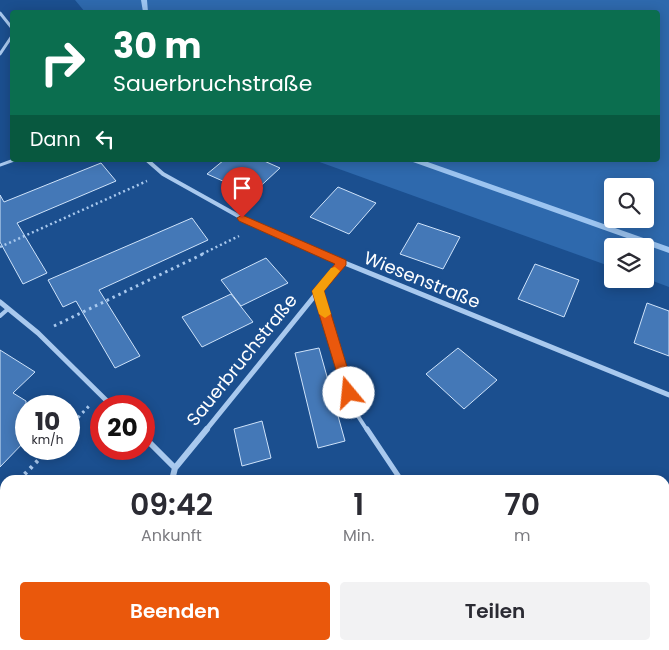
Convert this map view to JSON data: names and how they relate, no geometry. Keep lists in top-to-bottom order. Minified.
{"streets":{"street":["Wiesenstraße","Sauerbruchstraße"]},"crossings":[["Wiesenstraße","Sauerbruchstraße"]],"page":{"turn":["30 m","Sauerbruchstraße"],"then":"Dann","speed":"10 km/h","limit":"20","eta":["09:42","Ankunft","1","Min.","70","m"],"buttons":["Beenden","Teilen"]}}
